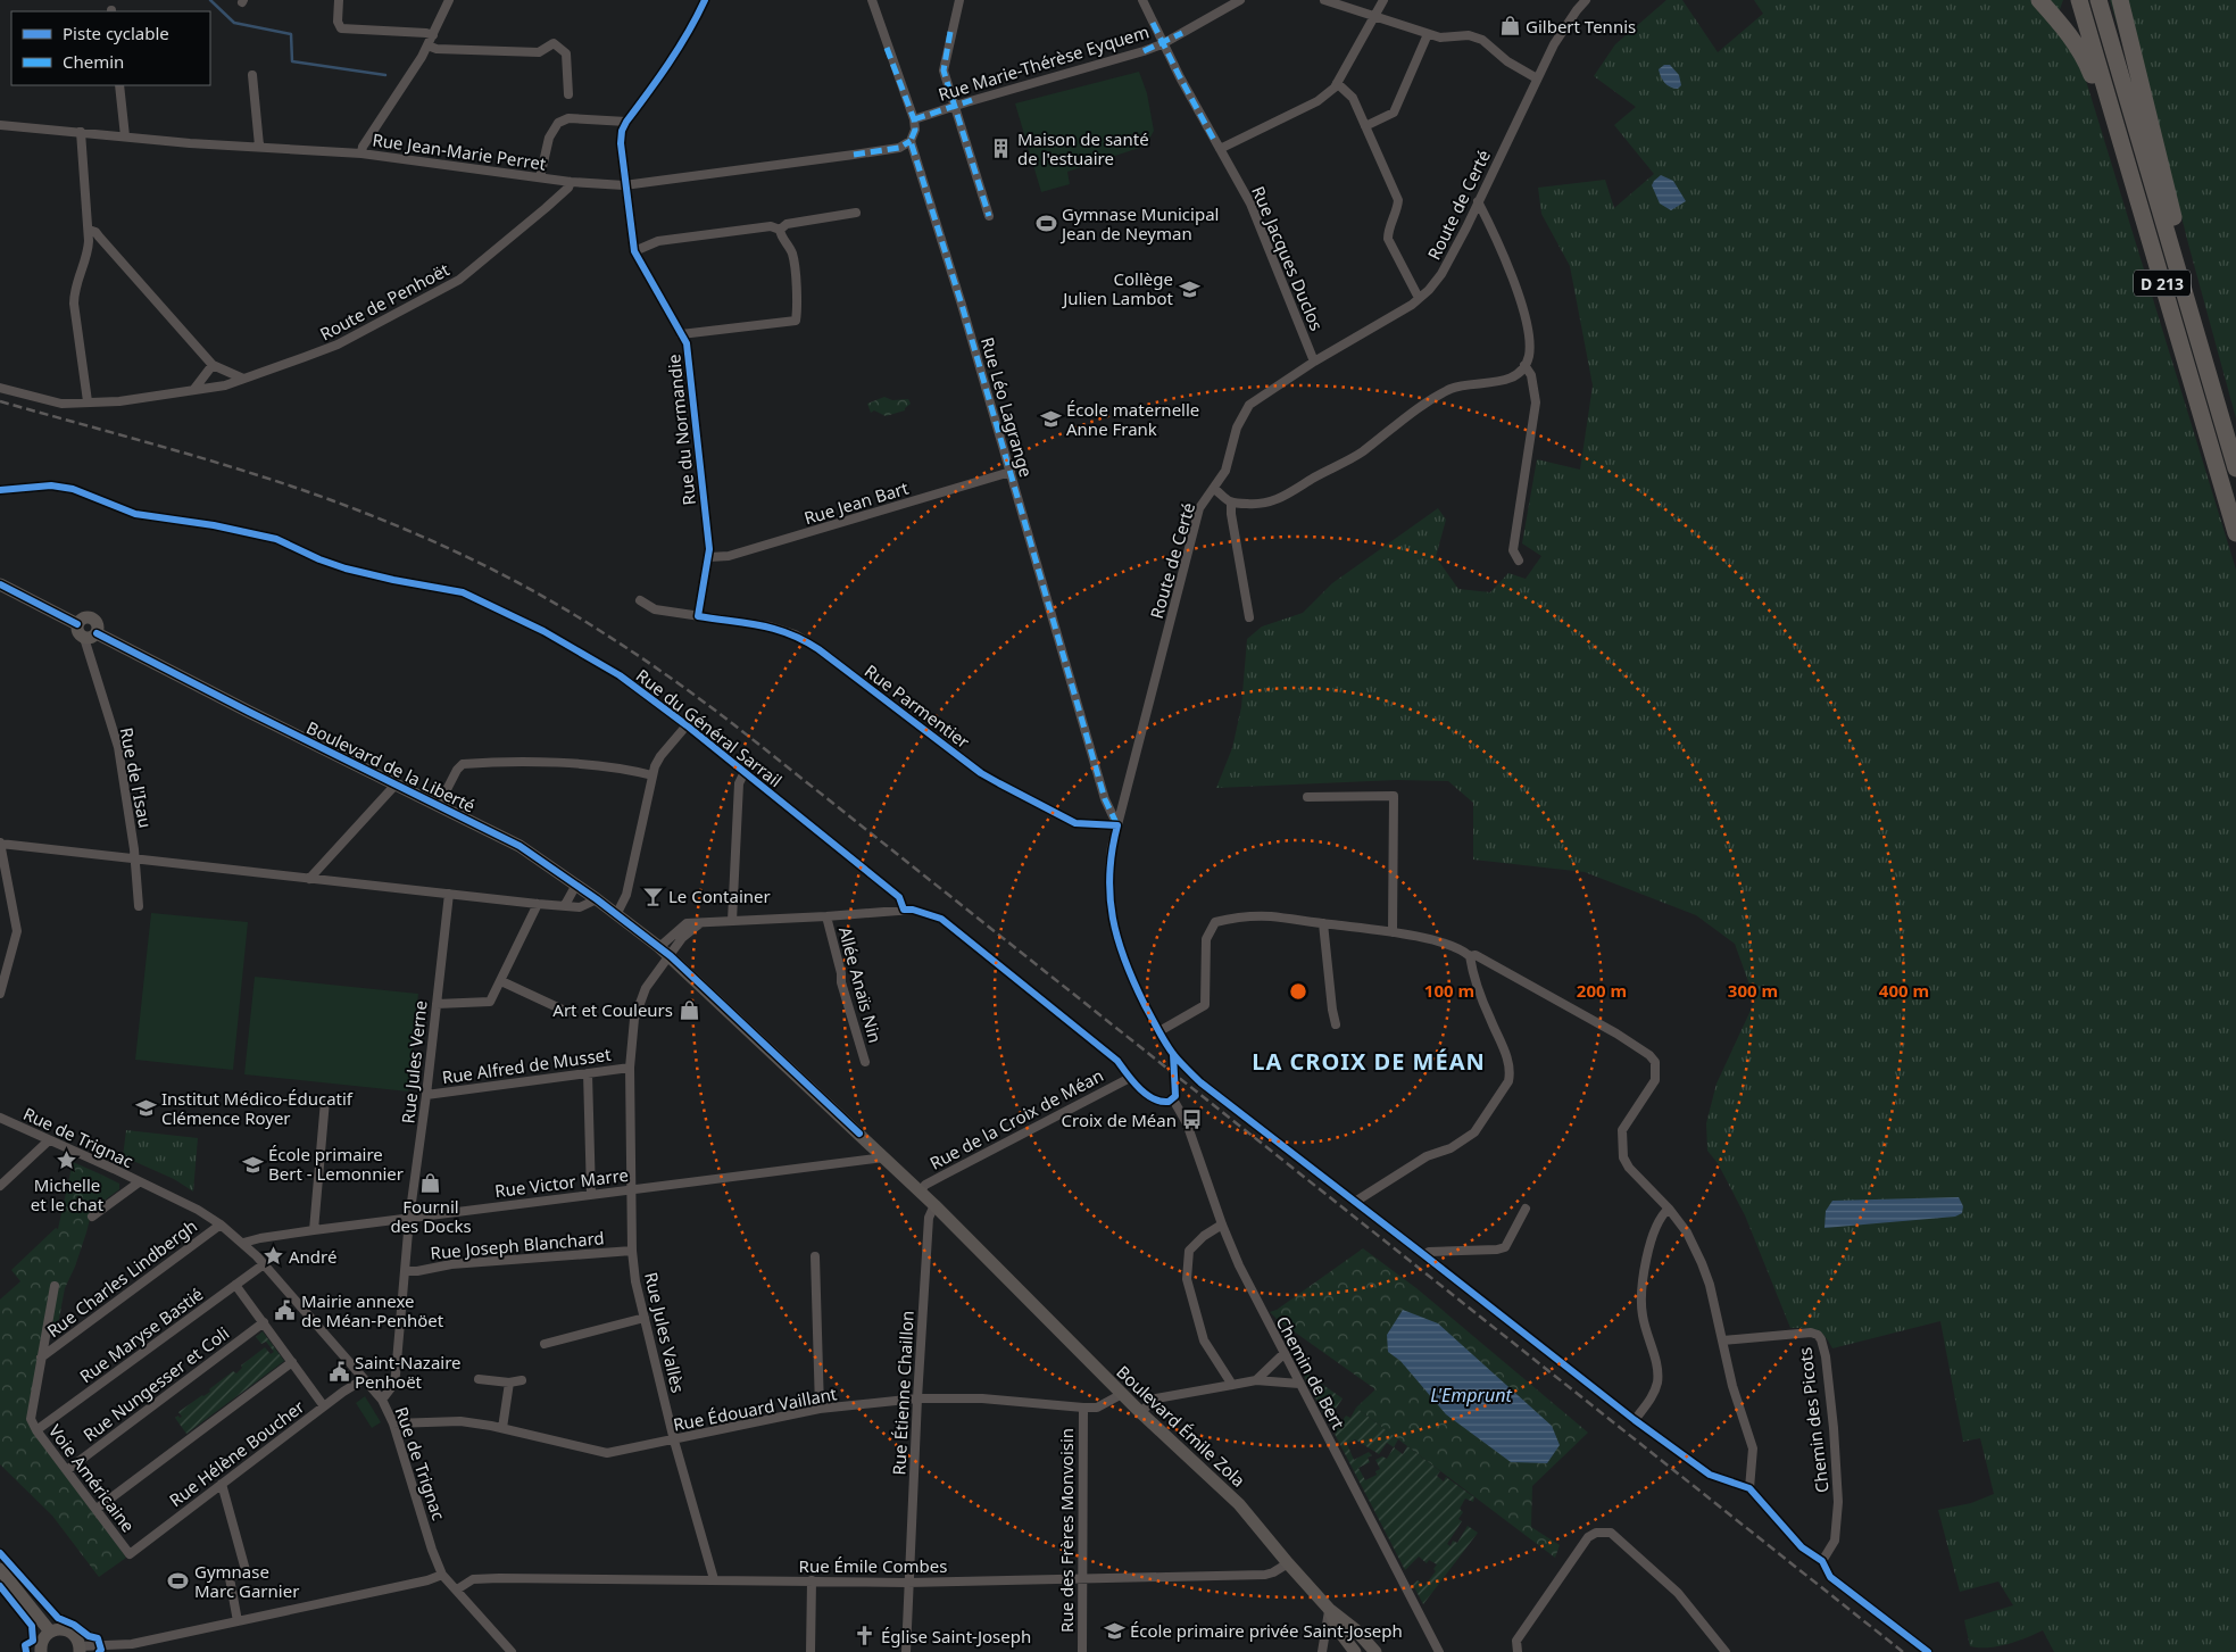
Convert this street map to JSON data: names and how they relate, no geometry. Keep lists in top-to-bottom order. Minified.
{"streets":{"highway":["D 213"],"main road":["Boulevard de la Liberté","Boulevard Émile Zola"],"street":["Rue Marie-Thérèse Eyquem","Rue Jean-Marie Perret","Route de Certé","Rue Jacques Duclos","Route de Penhoët","Rue Léo Lagrange","Rue du Normandie","Rue Jean Bart","Rue Parmentier","Rue du Général Sarrail","Rue de l'Isau","Allée Anaïs Nin","Rue Jules Verne","Rue Alfred de Musset","Rue de la Croix de Méan","Rue de Trignac","Rue Victor Marre","Rue Joseph Blanchard","Rue Charles Lindbergh","Rue Jules Vallès","Rue Maryse Bastié","Chemin de Bert","Rue Nungesser et Coli","Rue Étienne Chaillon","Rue Édouard Vaillant","Chemin des Picots","Rue Hélène Boucher","Voie Américaine","Rue des Frères Monvoisin","Rue Émile Combes"]},"crossings":[["Rue Marie-Thérèse Eyquem","Rue Jacques Duclos"],["Rue Marie-Thérèse Eyquem","Rue Léo Lagrange"],["Rue Jean-Marie Perret","Route de Penhoët"],["Rue Jean-Marie Perret","Rue Léo Lagrange"],["Rue Jean-Marie Perret","Rue du Normandie"],["Route de Certé","Rue Jacques Duclos"],["Route de Certé","Rue Léo Lagrange"],["Route de Certé","Rue Parmentier"],["Rue Léo Lagrange","Rue Jean Bart"],["Rue Léo Lagrange","Rue Parmentier"],["Rue du Normandie","Rue Jean Bart"],["Rue du Normandie","Rue Parmentier"],["Boulevard de la Liberté","Rue de l'Isau"],["Boulevard de la Liberté","Rue Victor Marre"],["Boulevard de la Liberté","Rue Jules Vallès"],["Boulevard de la Liberté","Boulevard Émile Zola"],["Rue Jules Verne","Rue Alfred de Musset"],["Rue Jules Verne","Rue de Trignac"],["Rue Jules Verne","Rue Victor Marre"],["Rue Jules Verne","Rue Joseph Blanchard"],["Rue Alfred de Musset","Rue Jules Vallès"],["Rue de la Croix de Méan","Boulevard Émile Zola"],["Rue de Trignac","Rue Victor Marre"],["Rue de Trignac","Rue Charles Lindbergh"],["Rue de Trignac","Rue Maryse Bastié"],["Rue de Trignac","Rue Édouard Vaillant"],["Rue de Trignac","Rue Hélène Boucher"],["Rue de Trignac","Rue Émile Combes"],["Rue Victor Marre","Rue Jules Vallès"],["Rue Victor Marre","Boulevard Émile Zola"],["Rue Joseph Blanchard","Rue Jules Vallès"],["Rue Charles Lindbergh","Voie Américaine"],["Rue Jules Vallès","Rue Édouard Vaillant"],["Rue Jules Vallès","Rue Émile Combes"],["Rue Maryse Bastié","Voie Américaine"],["Rue Nungesser et Coli","Voie Américaine"],["Rue Étienne Chaillon","Rue Édouard Vaillant"],["Rue Étienne Chaillon","Boulevard Émile Zola"],["Rue Étienne Chaillon","Rue Émile Combes"],["Rue Édouard Vaillant","Boulevard Émile Zola"],["Rue Édouard Vaillant","Rue des Frères Monvoisin"],["Boulevard Émile Zola","Rue Émile Combes"],["Rue Hélène Boucher","Voie Américaine"],["Rue des Frères Monvoisin","Rue Émile Combes"]],"districts":["LA CROIX DE MÉAN"],"water":["L'Emprunt"],"places":{"shop":["Gilbert Tennis","Art et Couleurs","Fournil des Docks"],"building":["Maison de santé de l'estuaire"],"sports":["Gymnase Municipal Jean de Neyman","Gymnase Marc Garnier"],"school or university":["Collège Julien Lambot","École maternelle Anne Frank","Institut Médico-Éducatif Clémence Royer","École primaire Bert - Lemonnier","École primaire privée Saint-Joseph"],"bar":["Le Container"],"bus stop":["Croix de Méan"],"place":["Michelle et le chat","André"],"public building":["Mairie annexe de Méan-Penhöet","Saint-Nazaire Penhoët"],"church":["Église Saint-Joseph"]},"legend":["Piste cyclable","Chemin"],"rings":["100 m","200 m","300 m","400 m"]}
